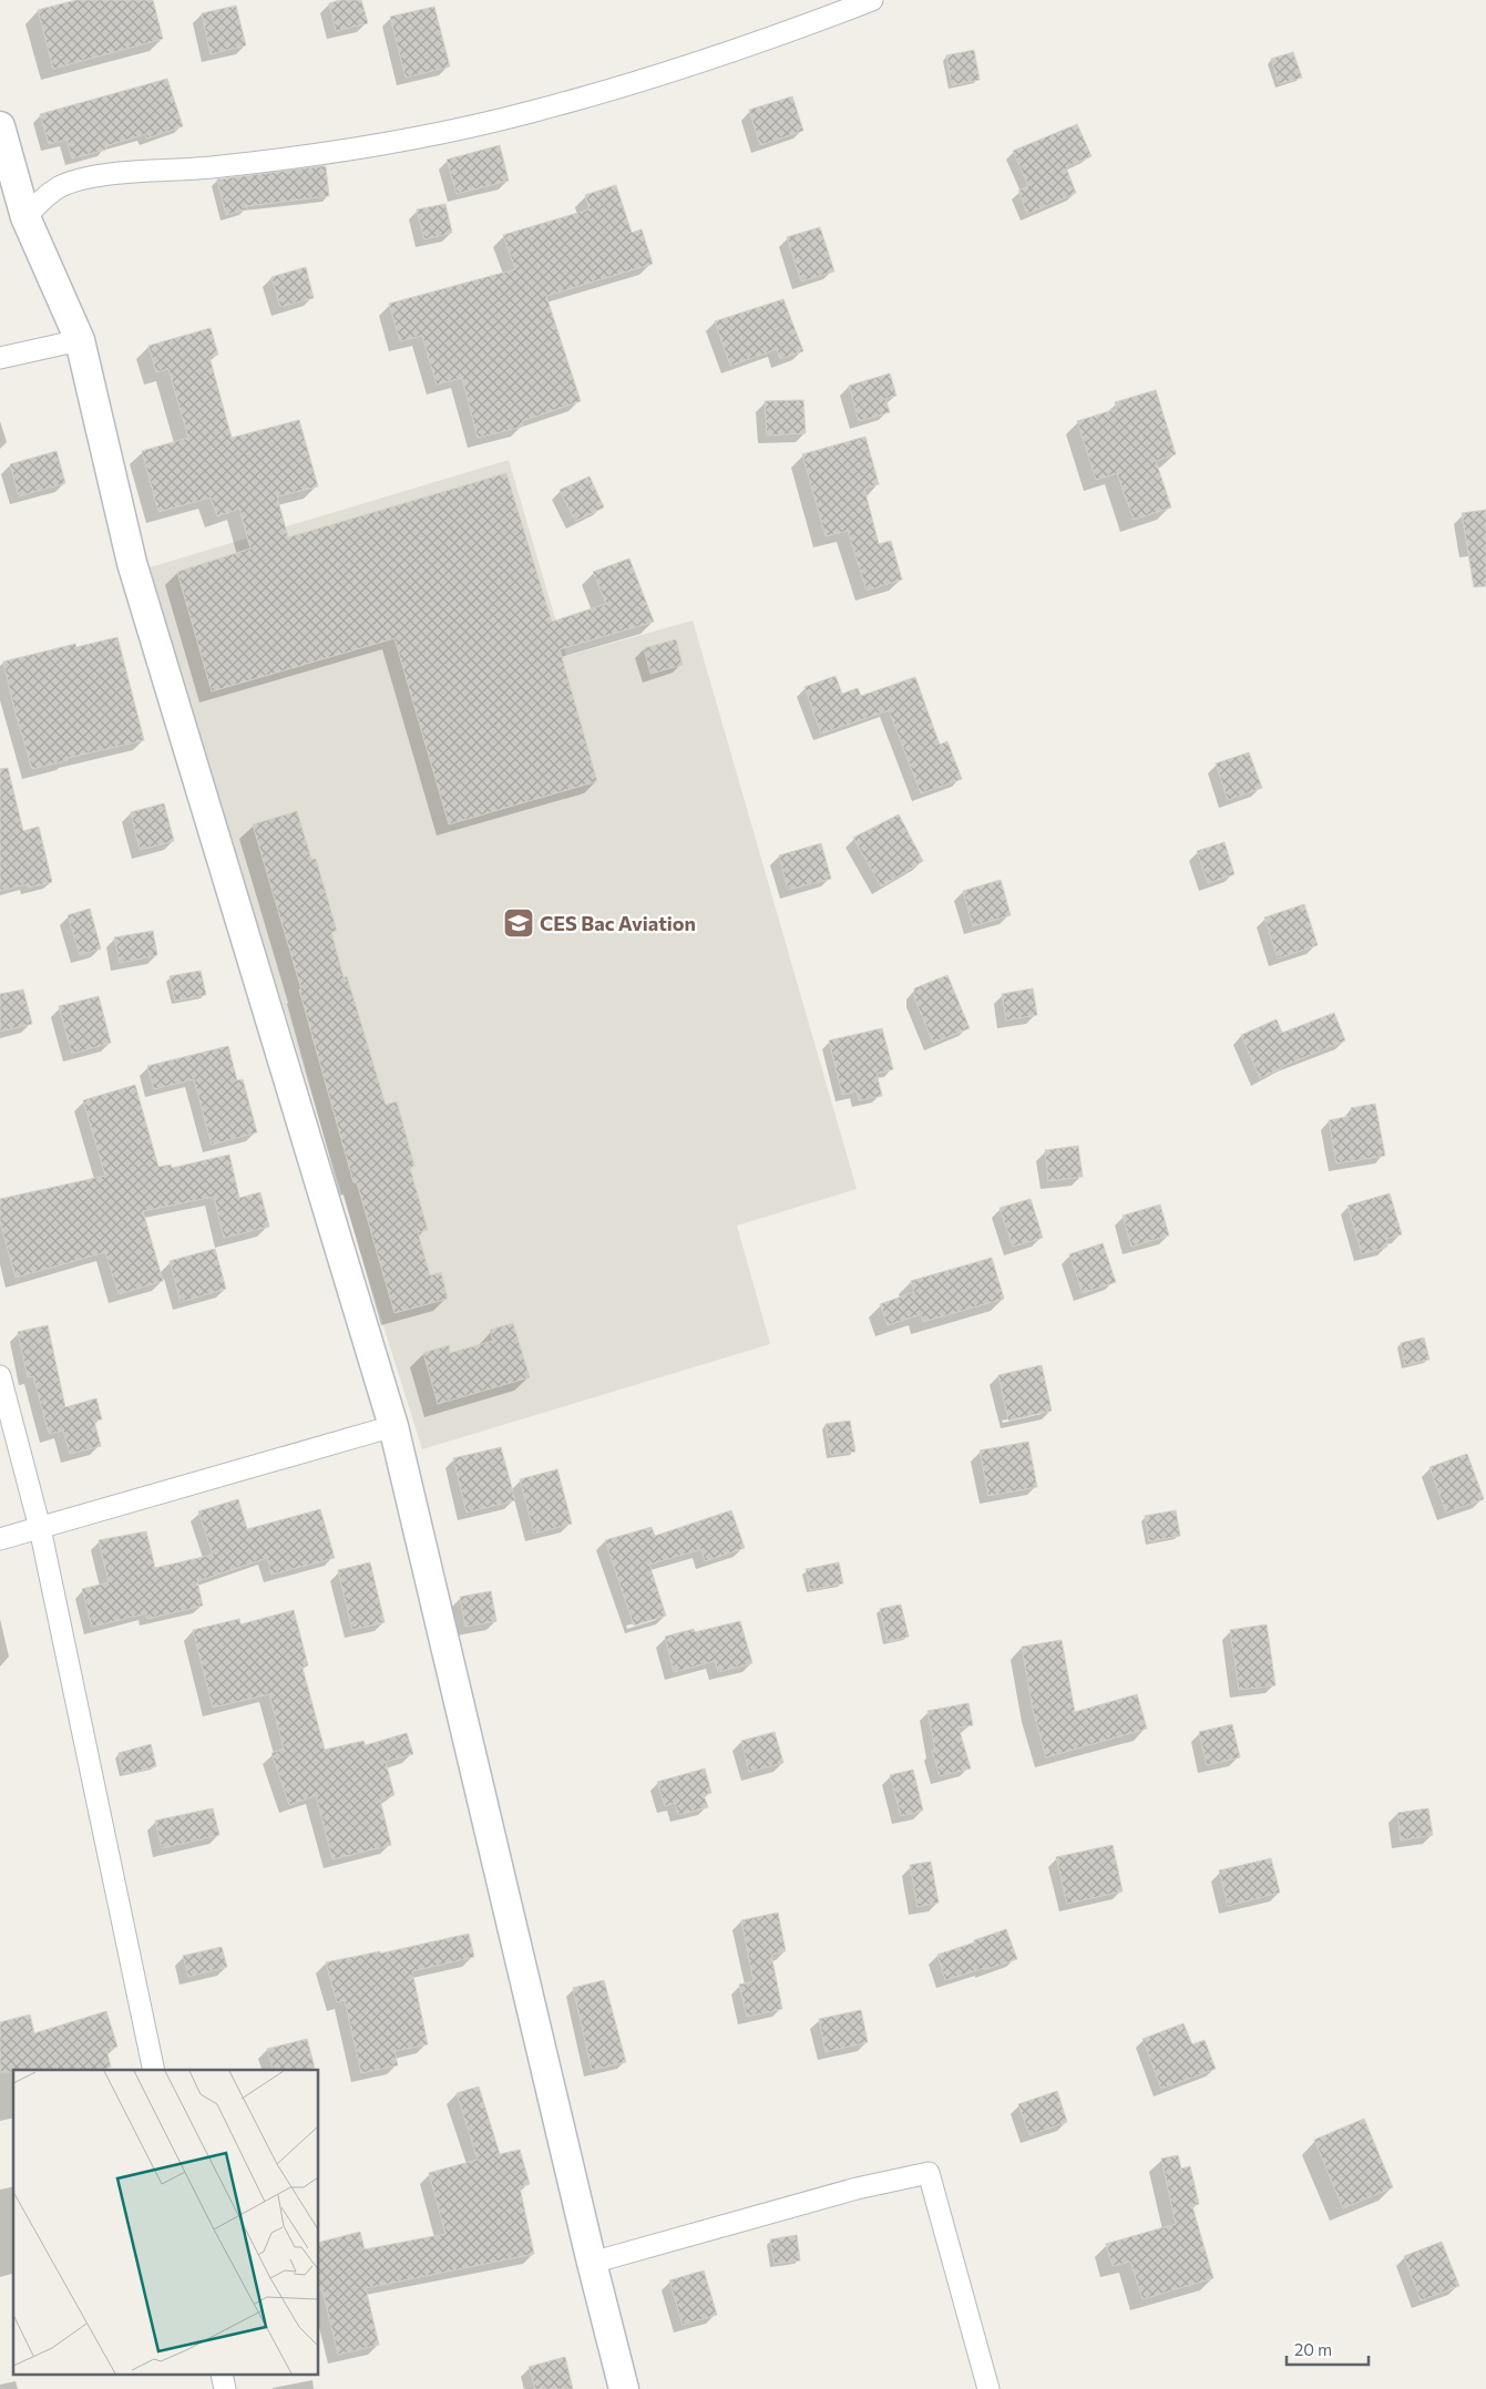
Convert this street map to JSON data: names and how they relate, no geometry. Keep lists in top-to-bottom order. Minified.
{"places":{"school or university":["CES Bac Aviation"]},"scale_bar":"20 m"}
